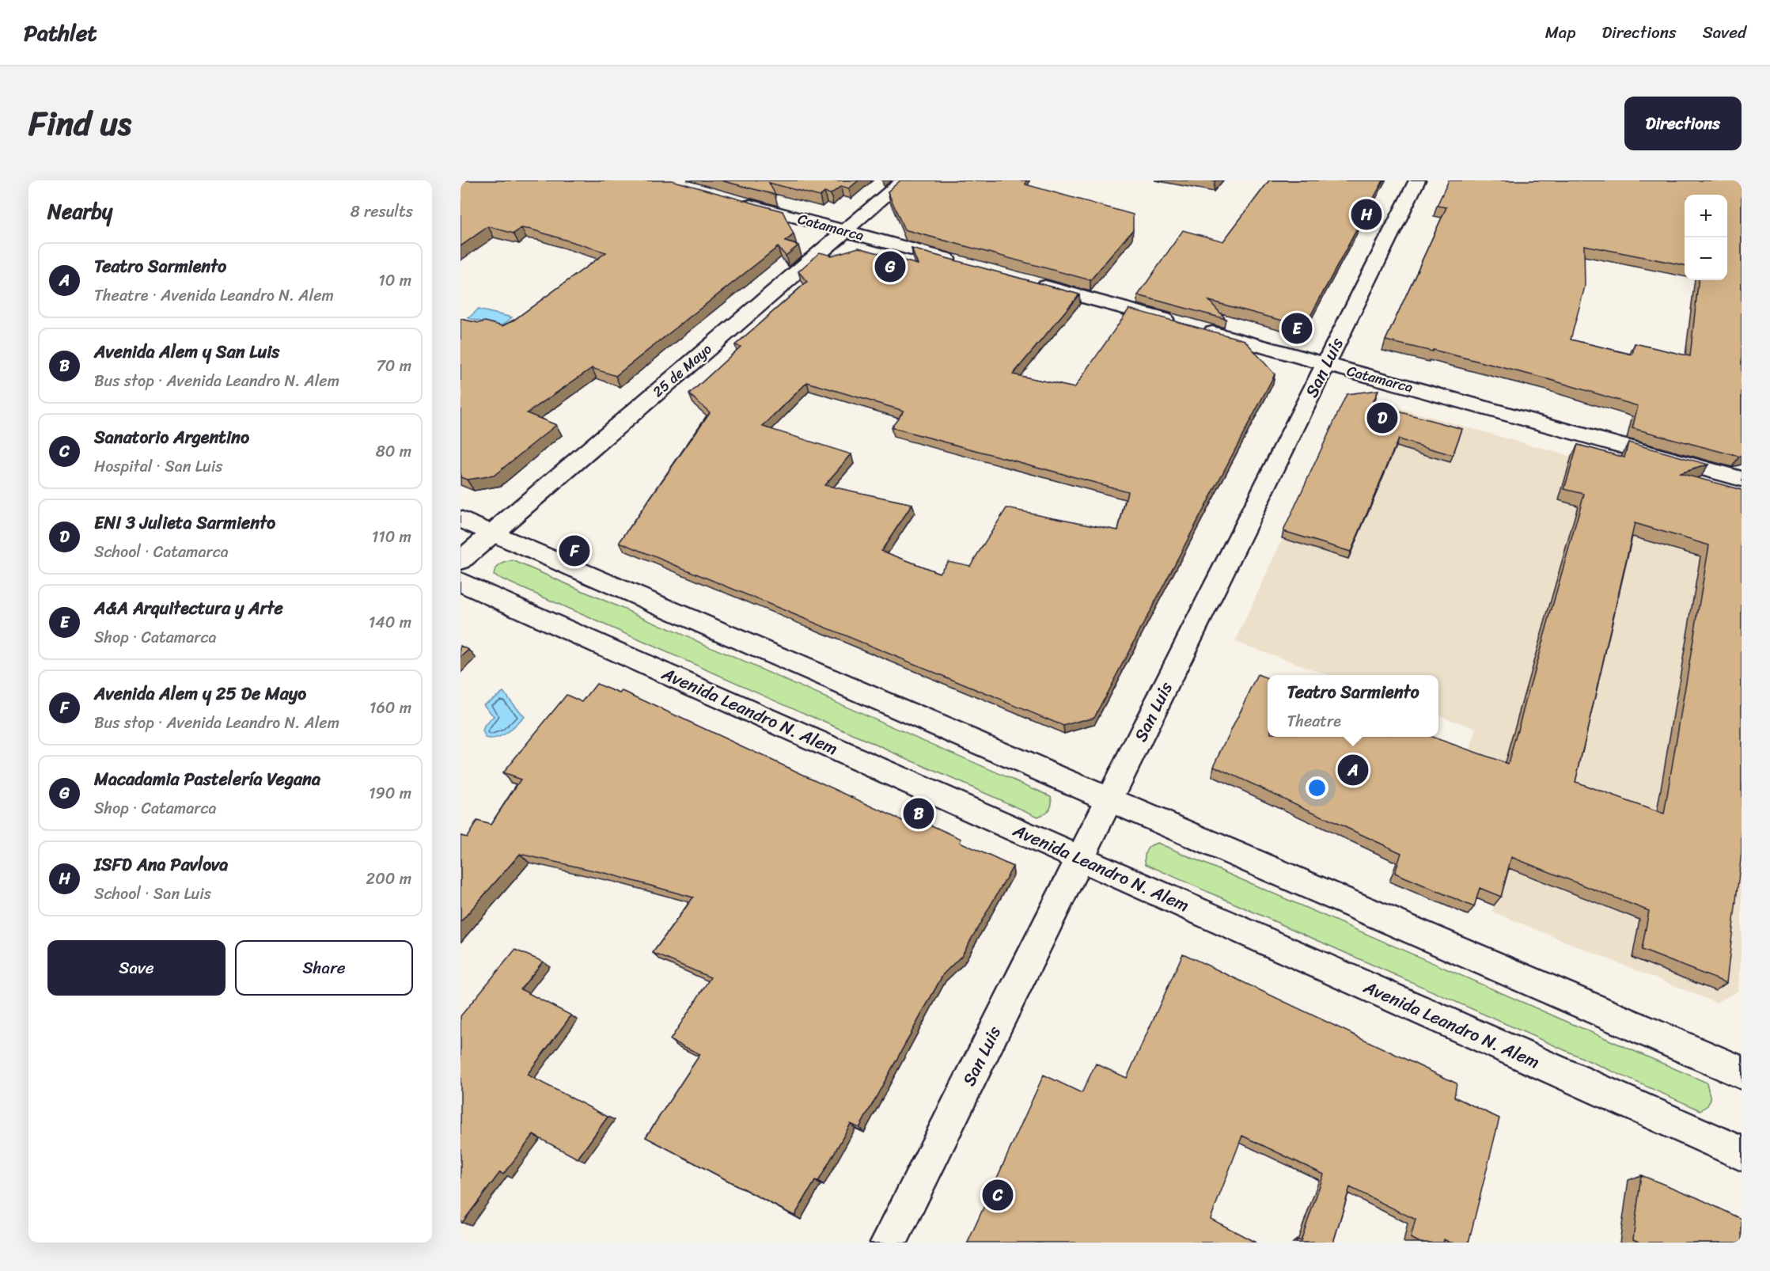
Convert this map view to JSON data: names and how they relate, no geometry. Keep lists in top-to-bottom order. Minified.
{"streets":{"street":["Catamarca","San Luis","25 de Mayo","Avenida Leandro N. Alem"]},"crossings":[["Catamarca","San Luis"],["Catamarca","25 de Mayo"],["San Luis","Avenida Leandro N. Alem"]],"page":{"header":"Pathlet","nav":["Map","Directions","Saved"],"title":"Find us","buttons":["Directions",["Save","Share"]],"heading":["Nearby","8 results"],"map_buttons":["+","−"],"pins":["H","G","E","D","F","A","B","C"],"list":[{"mark":"A","name":"Teatro Sarmiento","note":"Theatre · Avenida Leandro N. Alem","value":"10 m"},{"mark":"B","name":"Avenida Alem y San Luis","note":"Bus stop · Avenida Leandro N. Alem","value":"70 m"},{"mark":"C","name":"Sanatorio Argentino","note":"Hospital · San Luis","value":"80 m"},{"mark":"D","name":"ENI 3 Julieta Sarmiento","note":"School · Catamarca","value":"110 m"},{"mark":"E","name":"A&A Arquitectura y Arte","note":"Shop · Catamarca","value":"140 m"},{"mark":"F","name":"Avenida Alem y 25 De Mayo","note":"Bus stop · Avenida Leandro N. Alem","value":"160 m"},{"mark":"G","name":"Macadamia Pastelería Vegana","note":"Shop · Catamarca","value":"190 m"},{"mark":"H","name":"ISFD Ana Pavlova","note":"School · San Luis","value":"200 m"}],"popup":["Teatro Sarmiento","Theatre"]}}
